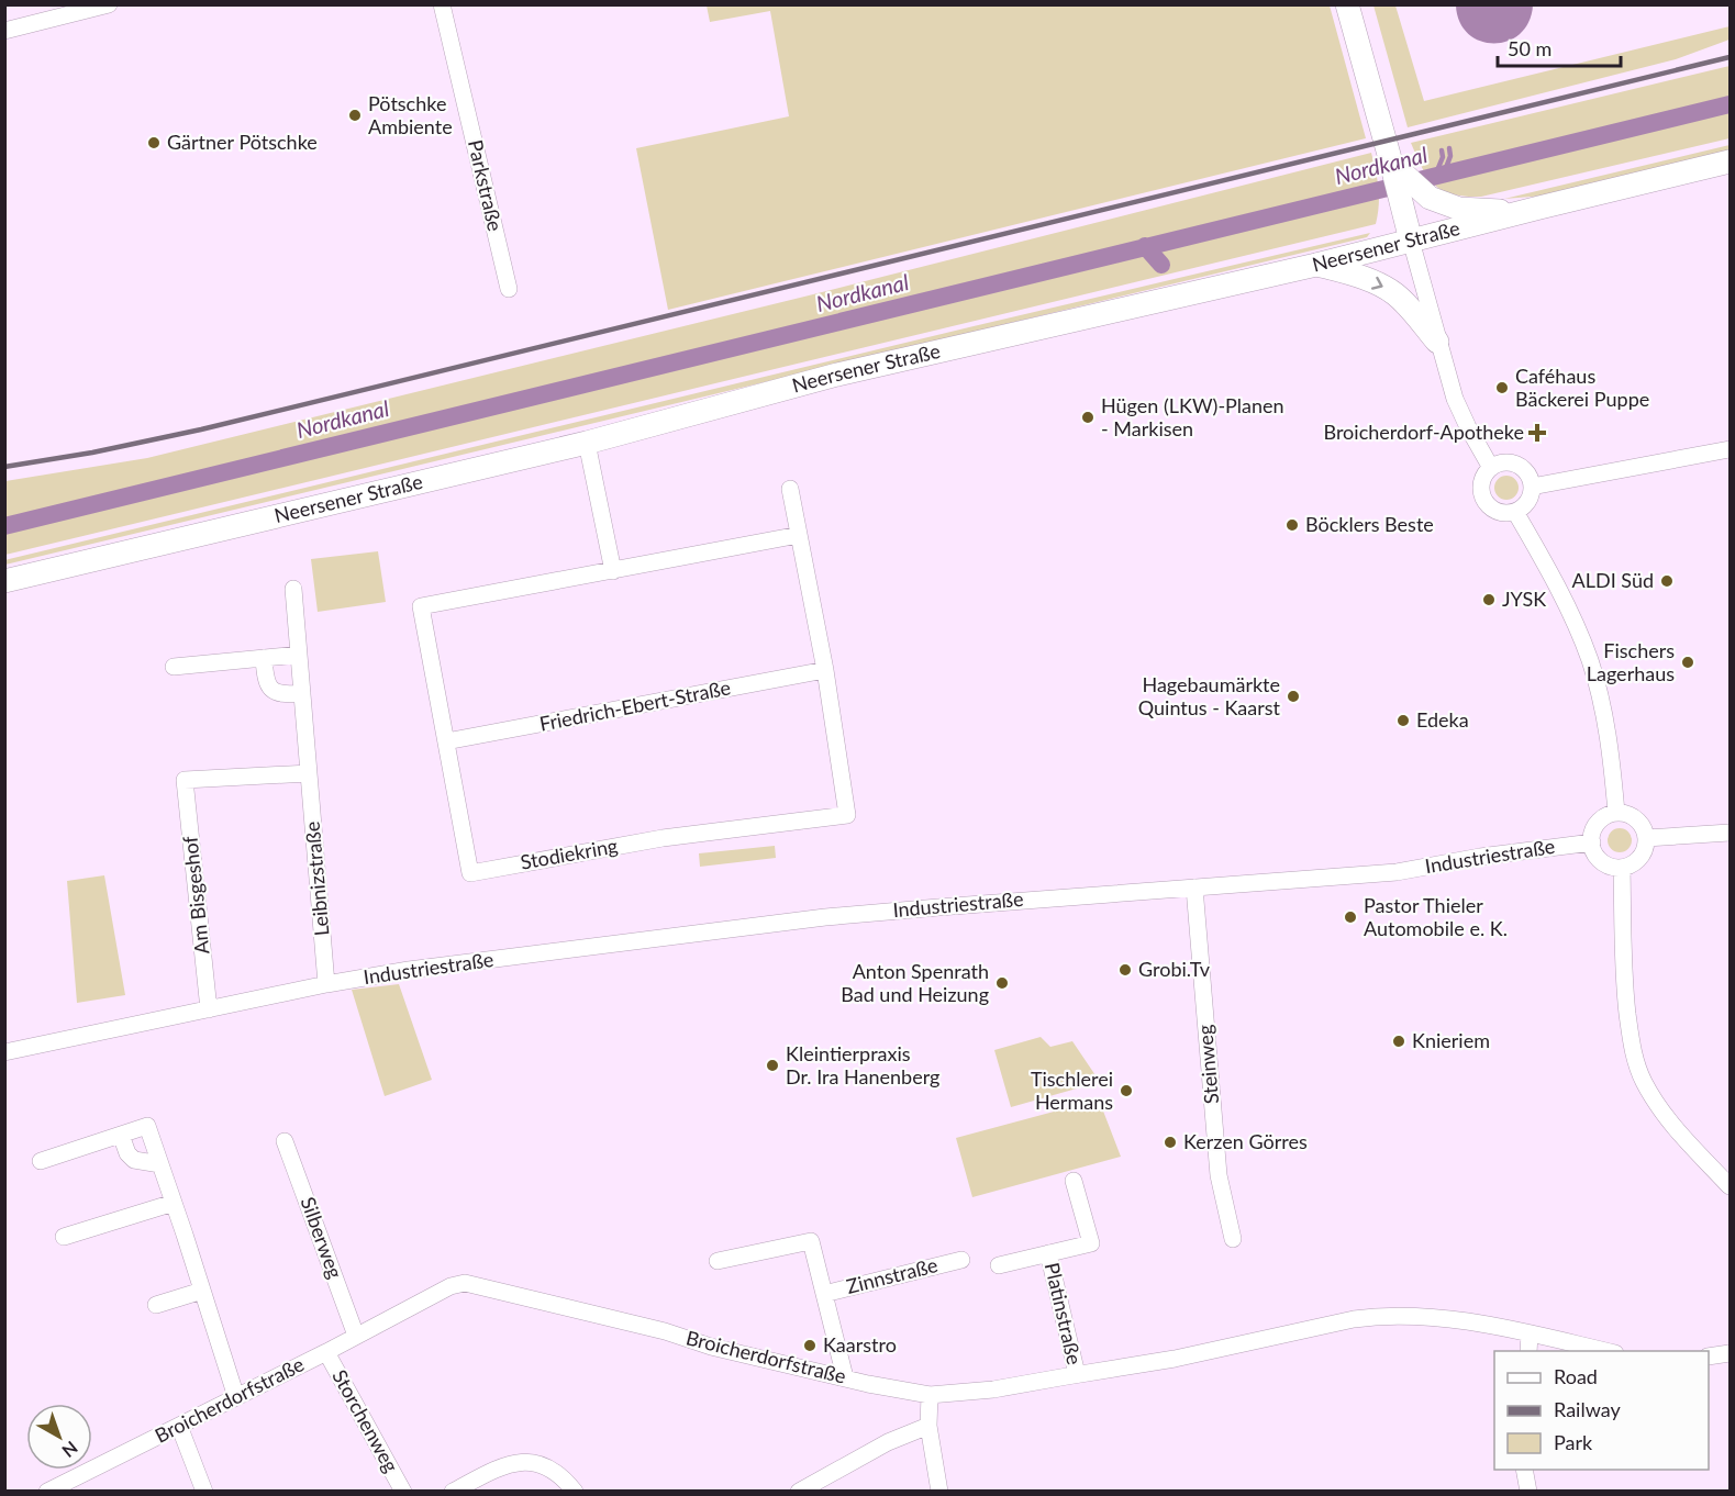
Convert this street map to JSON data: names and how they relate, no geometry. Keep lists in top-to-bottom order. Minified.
{"streets":{"main road":["Neersener Straße"],"street":["Parkstraße","Friedrich-Ebert-Straße","Stodiekring","Industriestraße","Leibnizstraße","Am Bisgeshof","Steinweg","Silberweg","Zinnstraße","Platinstraße","Broicherdorfstraße","Storchenweg"]},"crossings":[["Friedrich-Ebert-Straße","Stodiekring"],["Industriestraße","Leibnizstraße"],["Industriestraße","Steinweg"],["Leibnizstraße","Am Bisgeshof"],["Silberweg","Broicherdorfstraße"],["Zinnstraße","Broicherdorfstraße"],["Platinstraße","Broicherdorfstraße"],["Broicherdorfstraße","Storchenweg"]],"water":["Nordkanal"],"places":{"other":["Pötschke Ambiente","Gärtner Pötschke","Caféhaus Bäckerei Puppe","Hügen (LKW)-Planen - Markisen","Böcklers Beste","ALDI Süd","JYSK","Fischers Lagerhaus","Hagebaumärkte Quintus - Kaarst","Edeka","Pastor Thieler Automobile e. K.","Grobi.Tv","Anton Spenrath Bad und Heizung","Knieriem","Kleintierpraxis Dr. Ira Hanenberg","Tischlerei Hermans","Kerzen Görres","Kaarstro"],"health":["Broicherdorf-Apotheke"]},"legend":["Road","Railway","Park"],"scale_bar":"50 m","north":"bottom right"}
